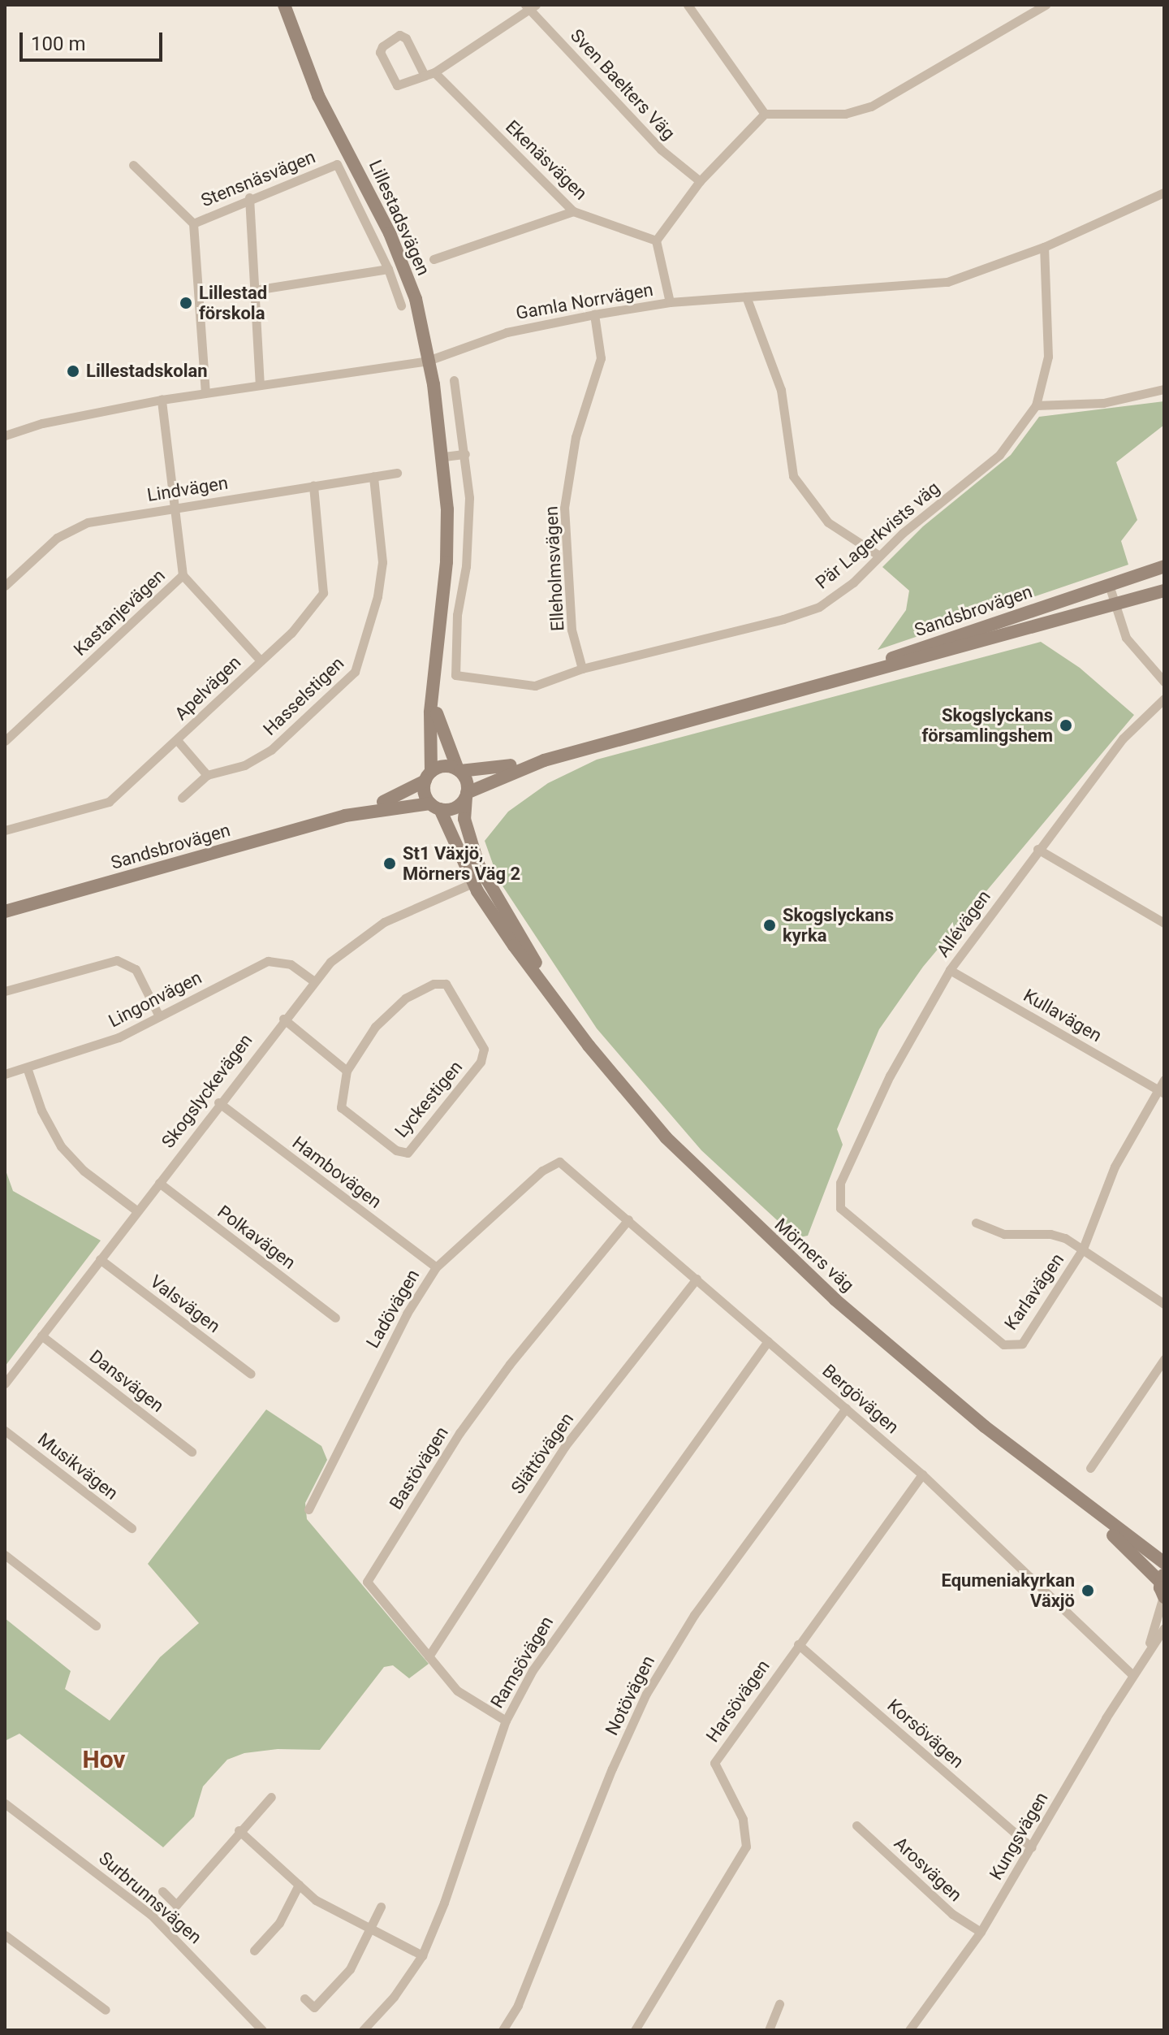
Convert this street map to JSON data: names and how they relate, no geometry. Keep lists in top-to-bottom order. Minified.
{"streets":{"main road":["Lillestadsvägen","Sandsbrovägen","Mörners väg"],"street":["Sven Baelters Väg","Ekenäsvägen","Stensnäsvägen","Gamla Norrvägen","Lindvägen","Pär Lagerkvists väg","Elleholmsvägen","Kastanjevägen","Apelvägen","Hasselstigen","Allévägen","Lingonvägen","Kullavägen","Skogslyckevägen","Lyckestigen","Hambovägen","Polkavägen","Karlavägen","Valsvägen","Ladövägen","Dansvägen","Bergövägen","Slättövägen","Musikvägen","Bastövägen","Ramsövägen","Notövägen","Harsövägen","Korsövägen","Kungsvägen","Arosvägen","Surbrunnsvägen"]},"crossings":[["Stensnäsvägen","Lillestadsvägen"],["Lillestadsvägen","Gamla Norrvägen"],["Lillestadsvägen","Sandsbrovägen"],["Lillestadsvägen","Mörners väg"],["Gamla Norrvägen","Elleholmsvägen"],["Gamla Norrvägen","Kastanjevägen"],["Lindvägen","Kastanjevägen"],["Lindvägen","Apelvägen"],["Lindvägen","Hasselstigen"],["Pär Lagerkvists väg","Elleholmsvägen"],["Sandsbrovägen","Mörners väg"],["Allévägen","Kullavägen"],["Allévägen","Karlavägen"],["Lingonvägen","Skogslyckevägen"],["Kullavägen","Karlavägen"],["Skogslyckevägen","Hambovägen"],["Skogslyckevägen","Polkavägen"],["Skogslyckevägen","Mörners väg"],["Skogslyckevägen","Valsvägen"],["Skogslyckevägen","Dansvägen"],["Hambovägen","Ladövägen"],["Mörners väg","Kungsvägen"],["Ladövägen","Bergövägen"],["Bergövägen","Slättövägen"],["Bergövägen","Bastövägen"],["Bergövägen","Ramsövägen"],["Bergövägen","Notövägen"],["Bergövägen","Harsövägen"],["Bergövägen","Kungsvägen"],["Slättövägen","Bastövägen"],["Bastövägen","Ramsövägen"],["Harsövägen","Korsövägen"],["Korsövägen","Kungsvägen"],["Kungsvägen","Arosvägen"]],"districts":["Hov"],"places":["Lillestad förskola","Lillestadskolan","Skogslyckans församlingshem","St1 Växjö, Mörners Väg 2","Skogslyckans kyrka","Equmeniakyrkan Växjö"],"scale_bar":"100 m"}
